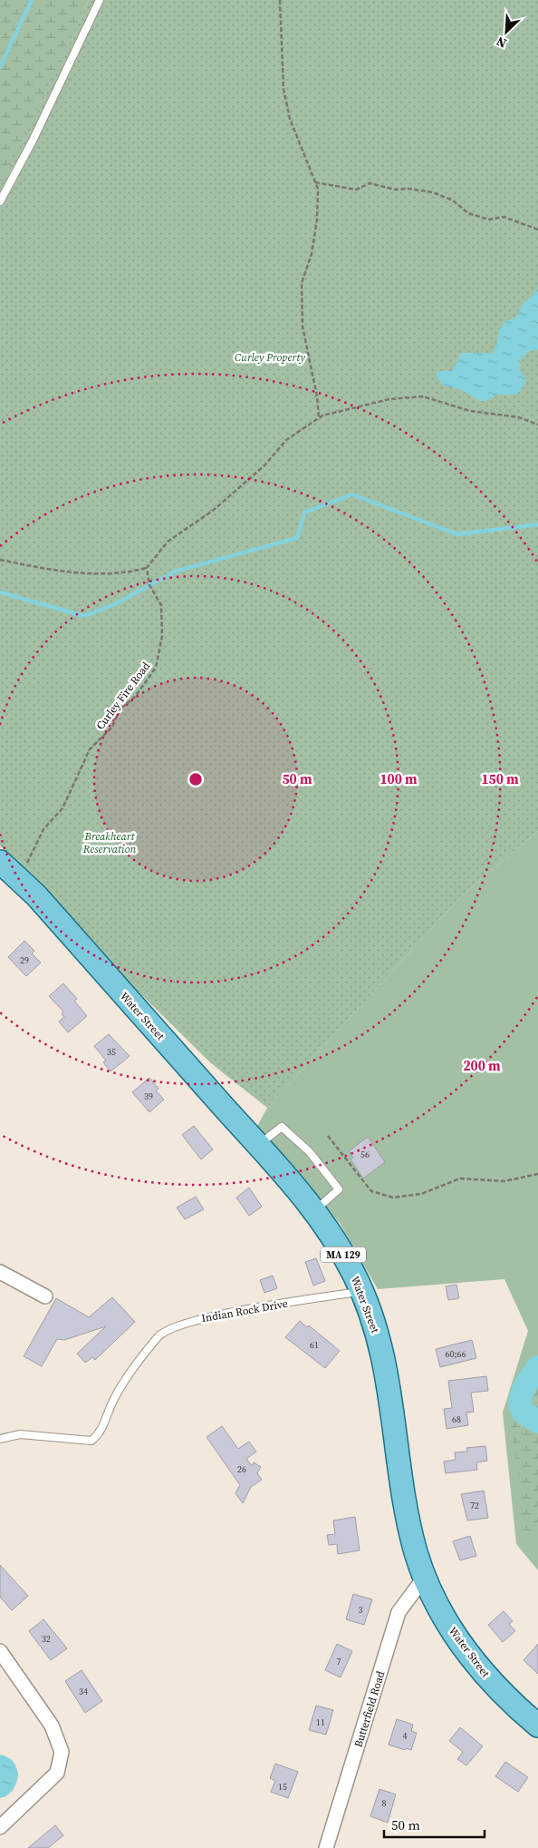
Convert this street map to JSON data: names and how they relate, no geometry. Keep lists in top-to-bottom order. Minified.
{"streets":{"main road":["Water Street","MA 129"],"street":["Butterfield Road"],"lane":["Indian Rock Drive"],"path":["Curley Fire Road"]},"crossings":[["Curley Fire Road","Water Street"],["Water Street","Indian Rock Drive"],["Water Street","Butterfield Road"]],"parks":["Curley Property","Breakheart Reservation"],"house_numbers":["29","35","39","56","61","60;66","68","26","72","3","32","7","34","11","4","15","8"],"scale_bar":"50 m","north":"bottom left","rings":["50 m","100 m","150 m","200 m"]}
